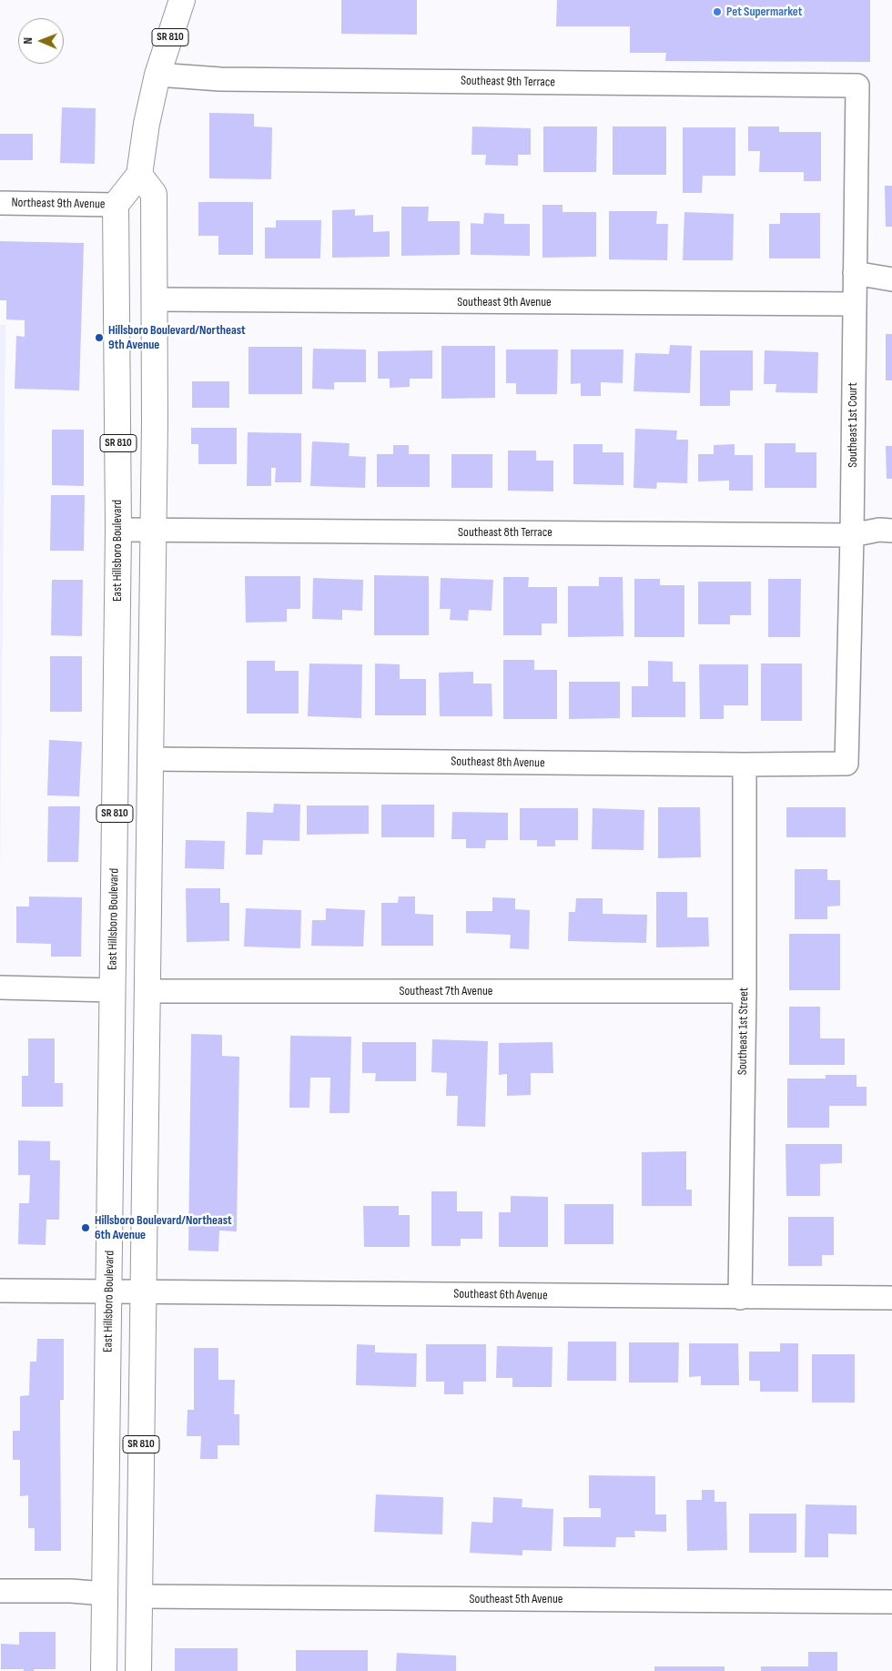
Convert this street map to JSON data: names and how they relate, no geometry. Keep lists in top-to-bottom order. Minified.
{"streets":{"main road":["SR 810","East Hillsboro Boulevard"],"street":["Southeast 9th Terrace","Northeast 9th Avenue","Southeast 9th Avenue","Southeast 1st Court","Southeast 8th Terrace","Southeast 8th Avenue","Southeast 7th Avenue","Southeast 1st Street","Southeast 6th Avenue","Southeast 5th Avenue"]},"crossings":[["SR 810","Southeast 9th Terrace"],["SR 810","Southeast 9th Avenue"],["SR 810","Southeast 8th Terrace"],["SR 810","Southeast 8th Avenue"],["SR 810","Southeast 7th Avenue"],["SR 810","Southeast 6th Avenue"],["SR 810","Southeast 5th Avenue"],["Southeast 9th Terrace","Southeast 1st Court"],["Northeast 9th Avenue","East Hillsboro Boulevard"],["Southeast 9th Avenue","Southeast 1st Court"],["Southeast 1st Court","Southeast 8th Terrace"],["Southeast 1st Court","Southeast 8th Avenue"],["Southeast 8th Terrace","East Hillsboro Boulevard"],["East Hillsboro Boulevard","Southeast 6th Avenue"],["Southeast 8th Avenue","Southeast 1st Street"],["Southeast 7th Avenue","Southeast 1st Street"],["Southeast 1st Street","Southeast 6th Avenue"]],"places":["Pet Supermarket","Hillsboro Boulevard/Northeast 9th Avenue","Hillsboro Boulevard/Northeast 6th Avenue"],"north":"left"}
